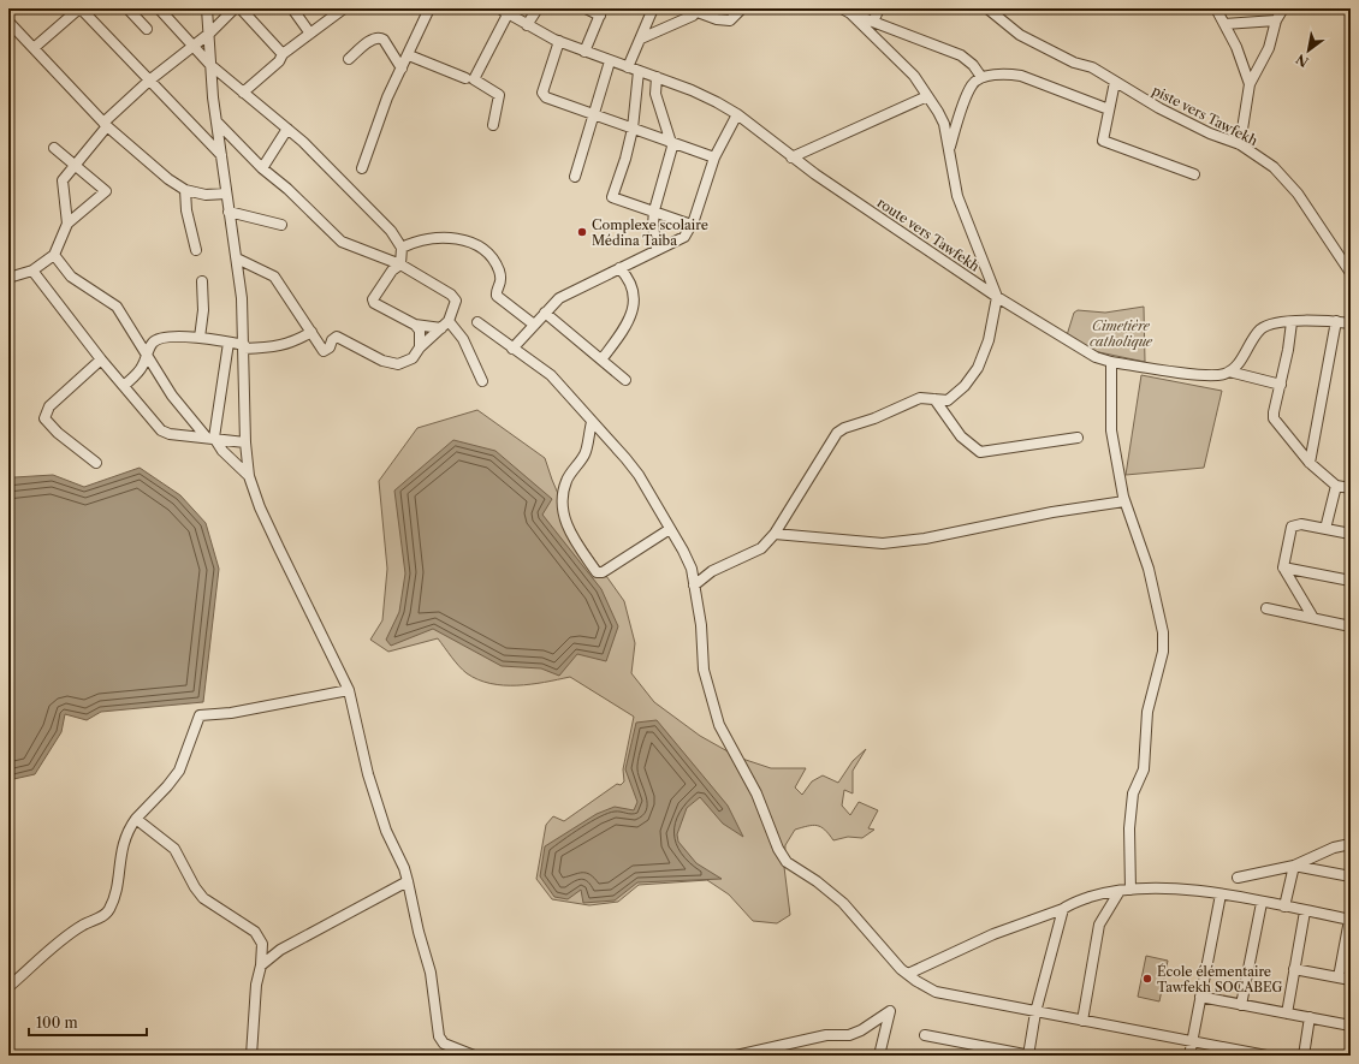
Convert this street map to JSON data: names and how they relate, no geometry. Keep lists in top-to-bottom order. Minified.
{"streets":{"street":["piste vers Tawfekh","route vers Tawfekh"]},"parks":["Cimetière catholique"],"places":["Complexe scolaire Médina Taiba","École élémentaire Tawfekh SOCABEG"],"scale_bar":"100 m","north":"bottom left"}
